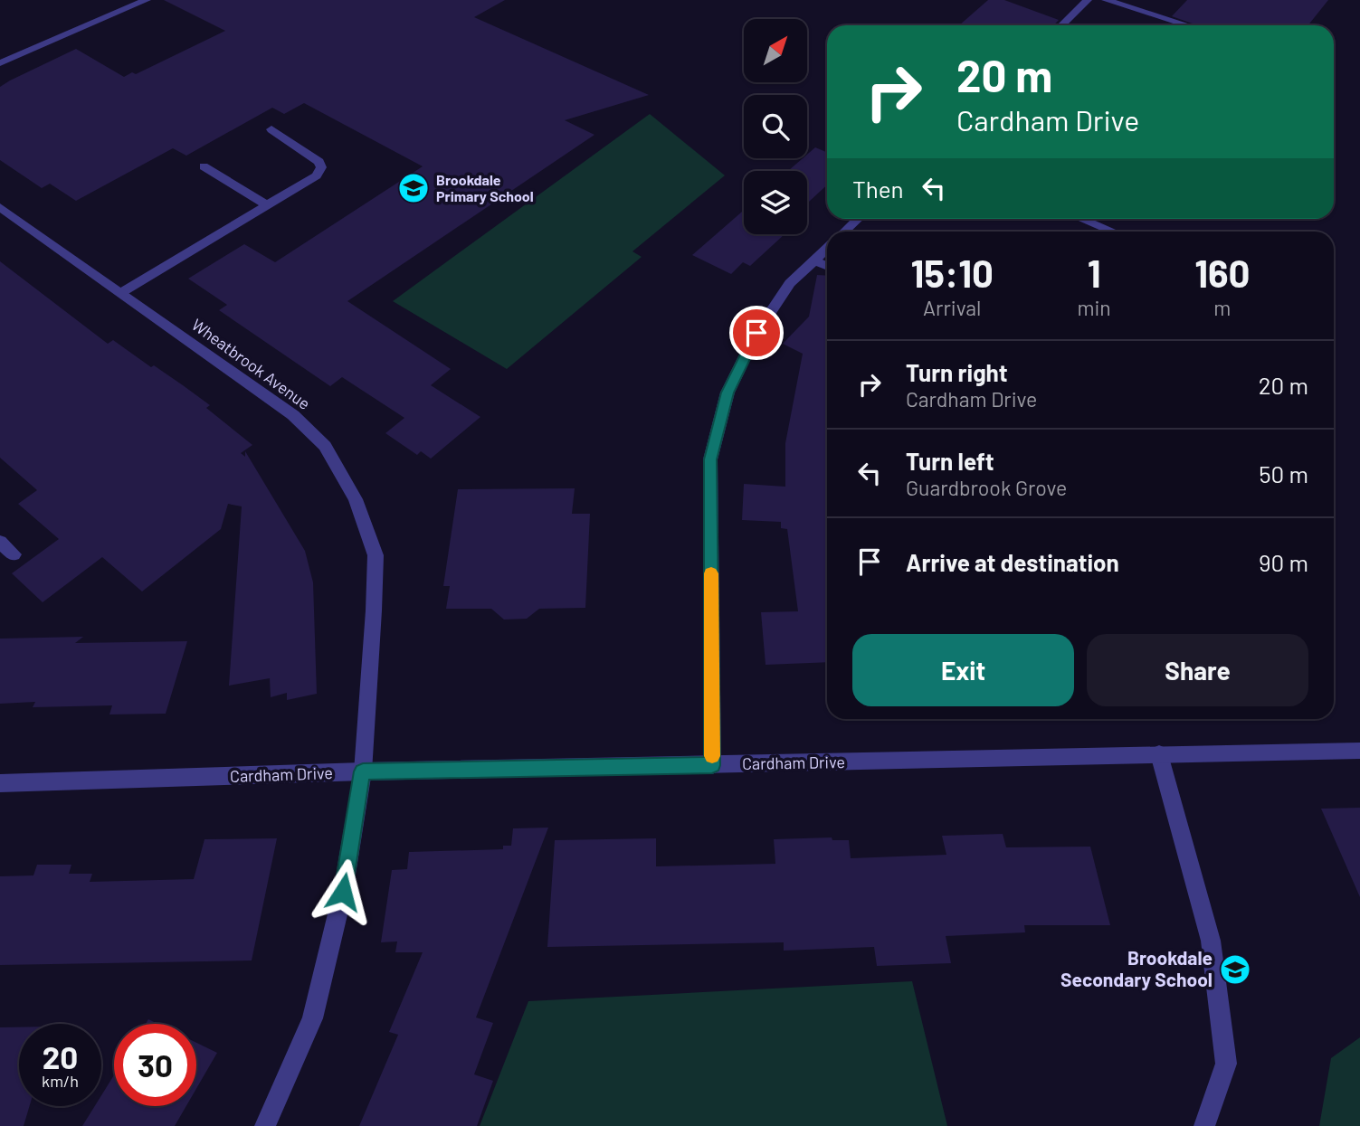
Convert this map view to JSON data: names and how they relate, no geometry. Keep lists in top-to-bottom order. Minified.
{"streets":{"street":["Wheatbrook Avenue","Cardham Drive"]},"crossings":[["Wheatbrook Avenue","Cardham Drive"]],"places":{"school or university":["Brookdale Primary School","Brookdale Secondary School"]},"north":"top right","page":{"turn":["20 m","Cardham Drive"],"then":"Then","eta":["15:10","Arrival","1","min","160","m"],"list":[{"name":"Turn right","note":"Cardham Drive","value":"20 m"},{"name":"Turn left","note":"Guardbrook Grove","value":"50 m"},{"name":"Arrive at destination","value":"90 m"}],"buttons":["Exit","Share"],"speed":"20 km/h","limit":"30"}}
